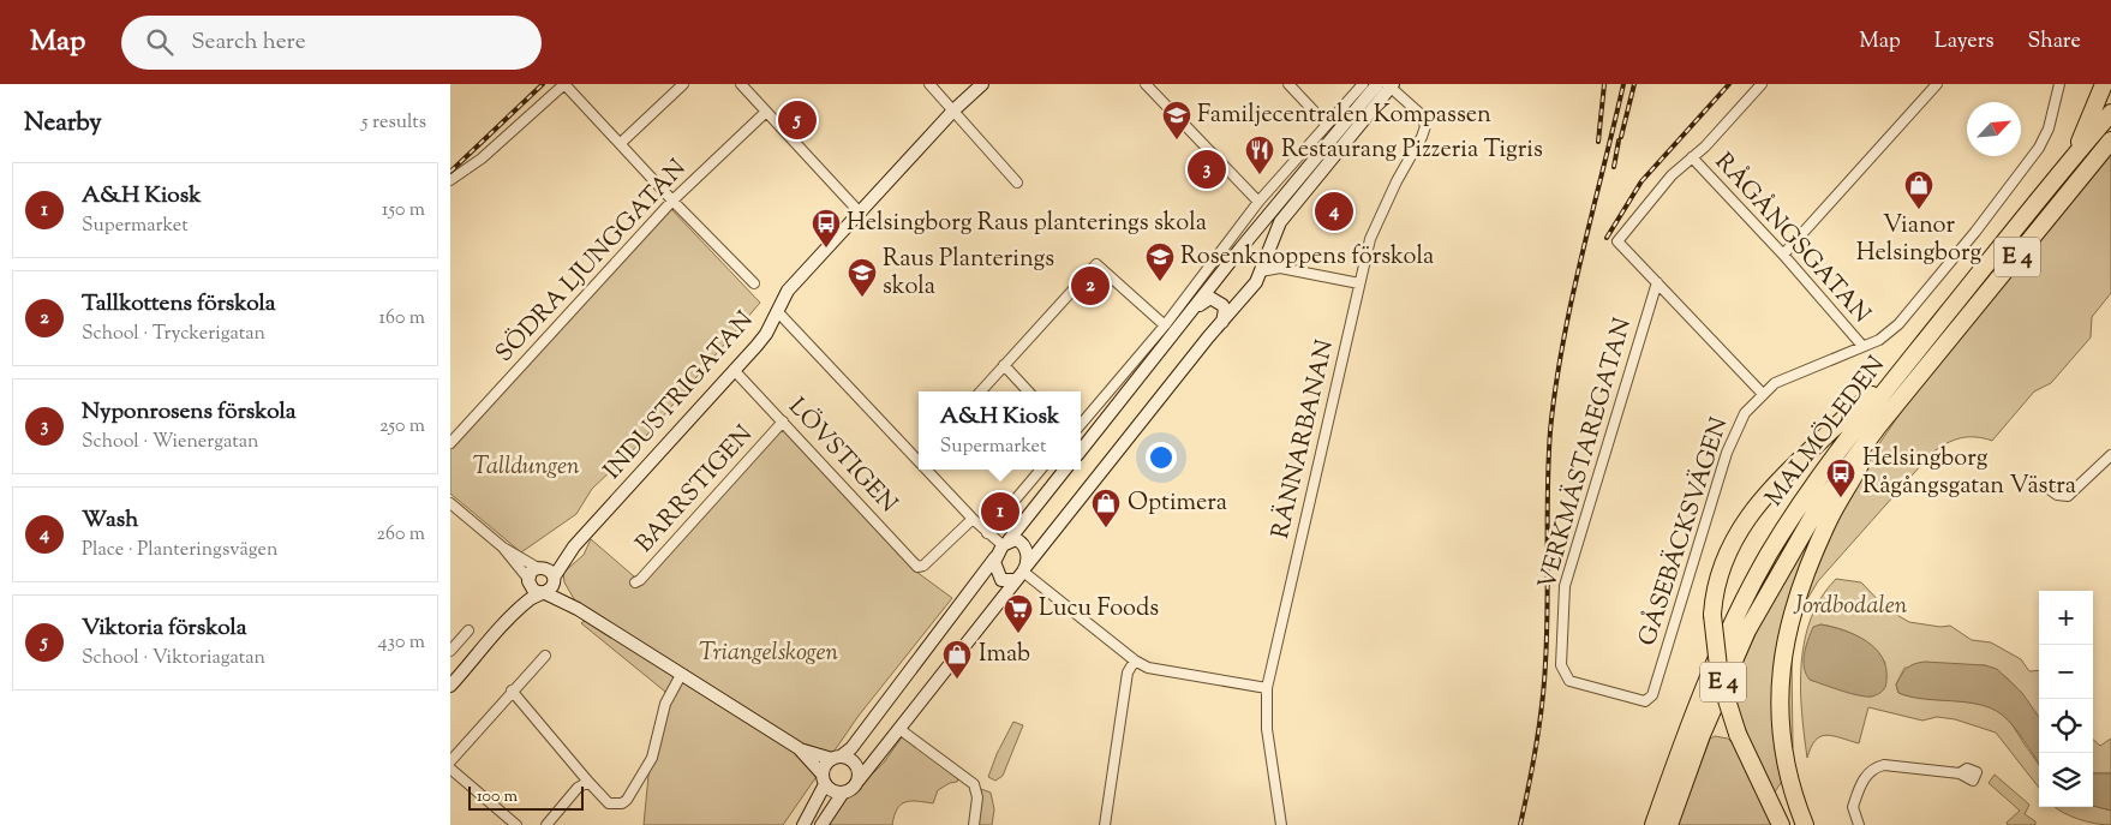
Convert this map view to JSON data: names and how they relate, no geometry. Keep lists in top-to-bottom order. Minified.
{"streets":{"highway":["E 4","MALMÖLEDEN"],"main road":["INDUSTRIGATAN"],"street":["RÅGÅNGSGATAN","SÖDRA LJUNGGATAN","RÄNNARBANAN","VERKMÄSTAREGATAN","LÖVSTIGEN","BARRSTIGEN","GÅSEBÄCKSVÄGEN"]},"crossings":[["RÅGÅNGSGATAN","GÅSEBÄCKSVÄGEN"],["INDUSTRIGATAN","LÖVSTIGEN"],["VERKMÄSTAREGATAN","GÅSEBÄCKSVÄGEN"],["LÖVSTIGEN","BARRSTIGEN"]],"parks":["Talldungen","Jordbodalen","Triangelskogen"],"places":{"school or university":["Familjecentralen Kompassen","Rosenknoppens förskola","Raus Planterings skola"],"restaurant":["Restaurang Pizzeria Tigris"],"shop":["Vianor Helsingborg","Optimera","Imab"],"bus stop":["Helsingborg Raus planterings skola","Helsingborg Rågångsgatan Västra"],"supermarket":["Lucu Foods"]},"scale_bar":"100 m","north":"top right","page":{"header":"Map","search":"Search here","nav":["Map","Layers","Share"],"heading":["Nearby","5 results"],"pins":["5","3","4","2","1"],"list":[{"mark":"1","name":"A&H Kiosk","note":"Supermarket","value":"150 m"},{"mark":"2","name":"Tallkottens förskola","note":"School · Tryckerigatan","value":"160 m"},{"mark":"3","name":"Nyponrosens förskola","note":"School · Wienergatan","value":"250 m"},{"mark":"4","name":"Wash","note":"Place · Planteringsvägen","value":"260 m"},{"mark":"5","name":"Viktoria förskola","note":"School · Viktoriagatan","value":"430 m"}],"popup":["A&H Kiosk","Supermarket"],"map_buttons":["+","−"],"scale":"100 m"}}
